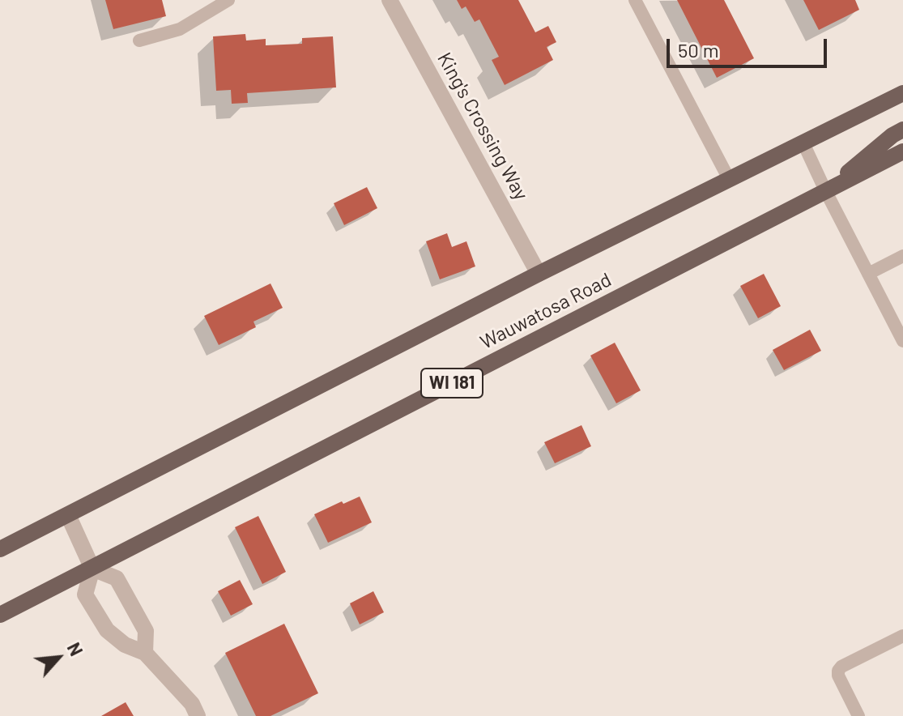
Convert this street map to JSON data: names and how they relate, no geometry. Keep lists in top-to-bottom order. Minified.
{"streets":{"main road":["Wauwatosa Road","WI 181"],"street":["King's Crossing Way"]},"crossings":[["King's Crossing Way","Wauwatosa Road"]],"scale_bar":"50 m","north":"top right"}
